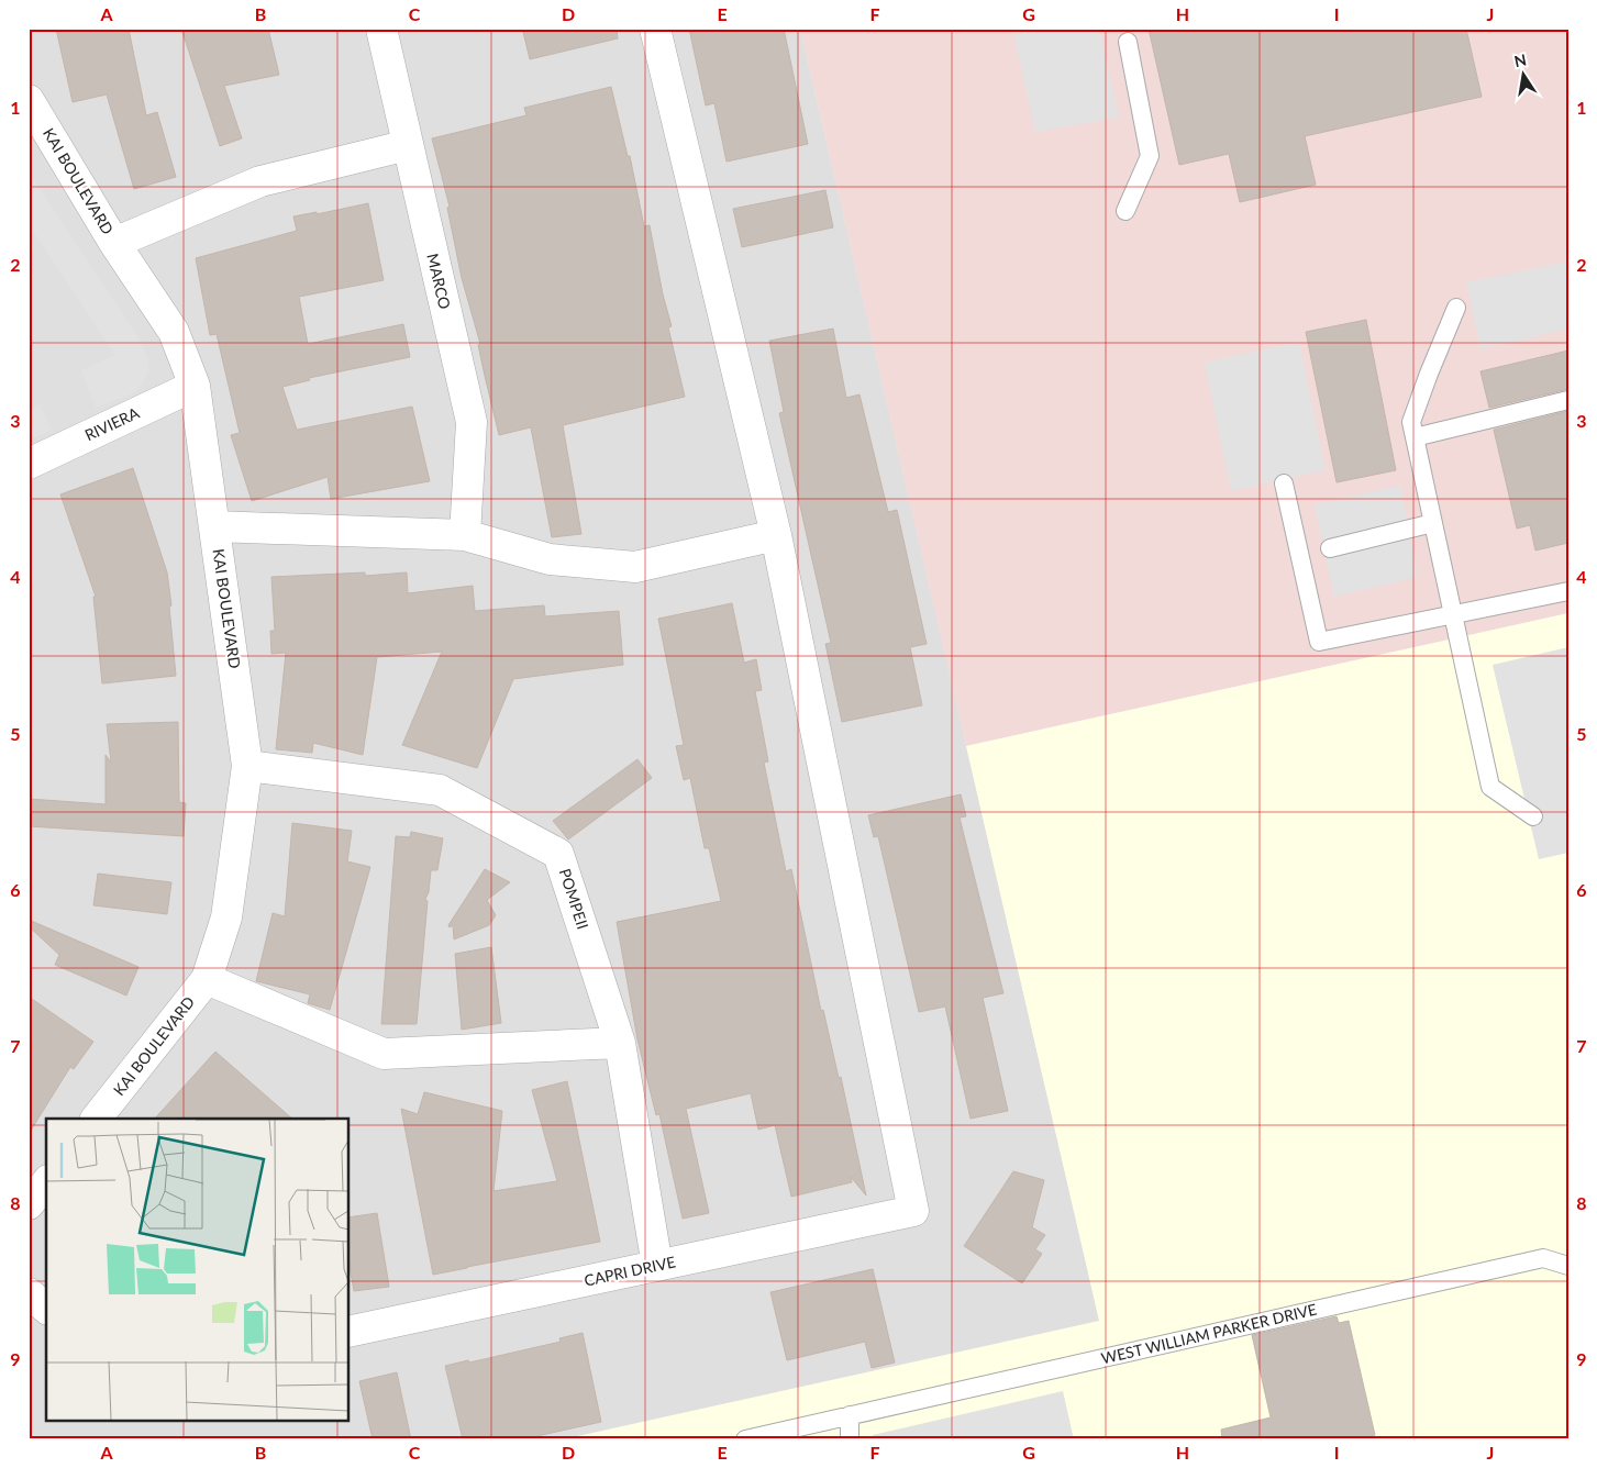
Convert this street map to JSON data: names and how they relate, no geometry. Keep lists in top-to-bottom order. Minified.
{"streets":{"street":["KAI BOULEVARD","MARCO","RIVIERA","POMPEII","CAPRI DRIVE"],"lane":["WEST WILLIAM PARKER DRIVE"]},"crossings":[["KAI BOULEVARD","RIVIERA"],["KAI BOULEVARD","POMPEII"],["POMPEII","CAPRI DRIVE"]],"north":"top","grid":{"columns":["A","B","C","D","E","F","G","H","I","J"],"rows":["1","2","3","4","5","6","7","8","9"]}}
